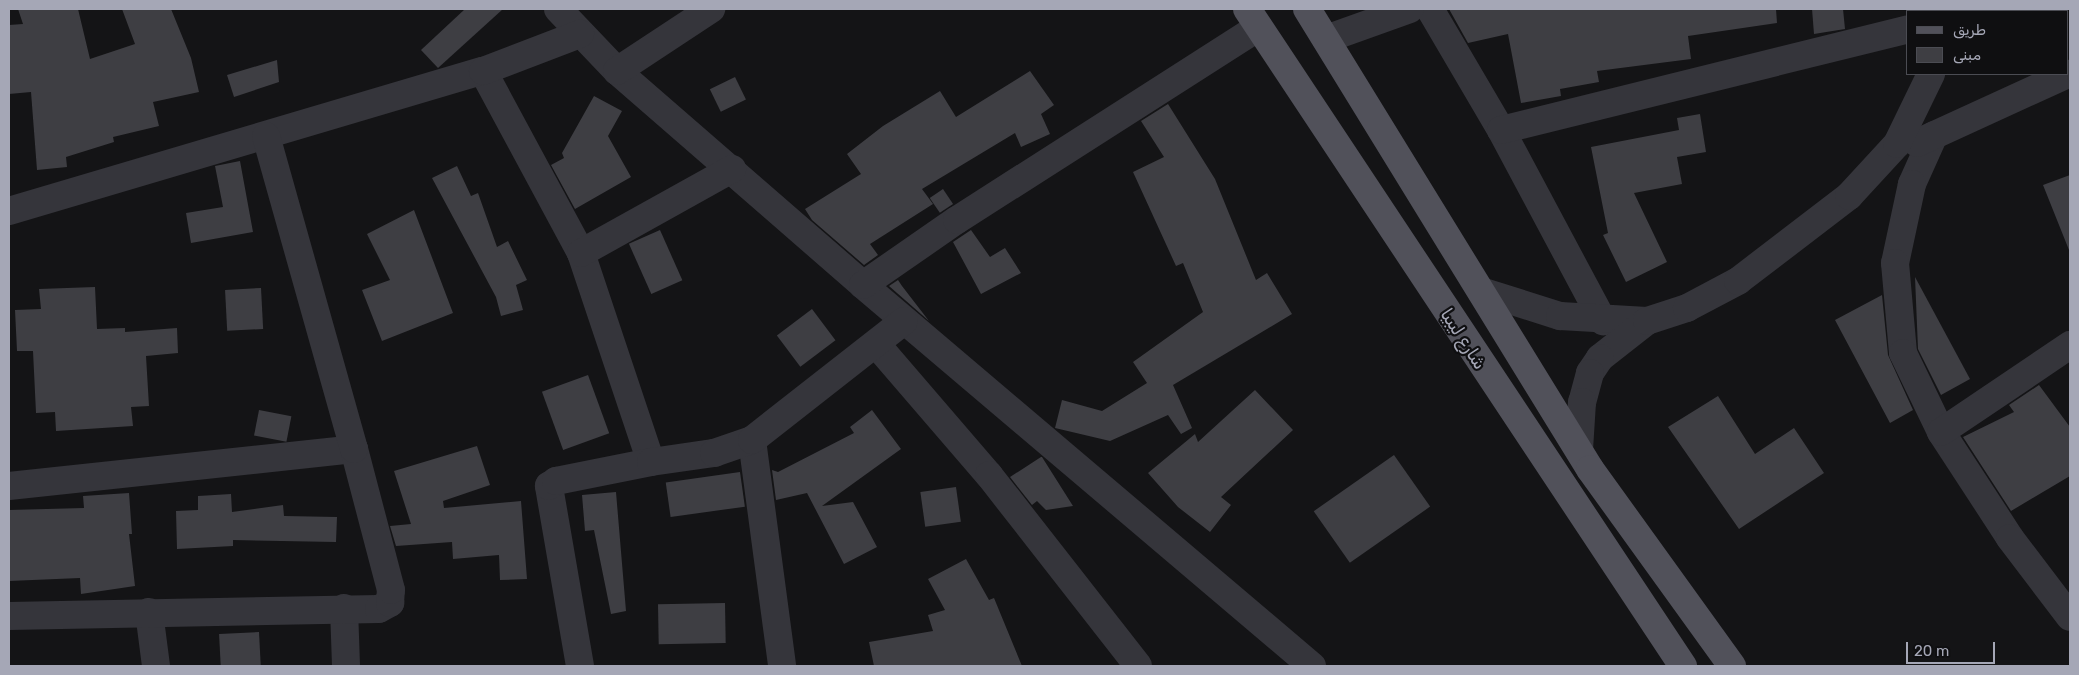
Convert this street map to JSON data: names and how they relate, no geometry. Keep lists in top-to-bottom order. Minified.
{"streets":{"main road":["شارع ليبيا"]},"legend":["طريق","مبنى"],"scale_bar":"20 m"}
